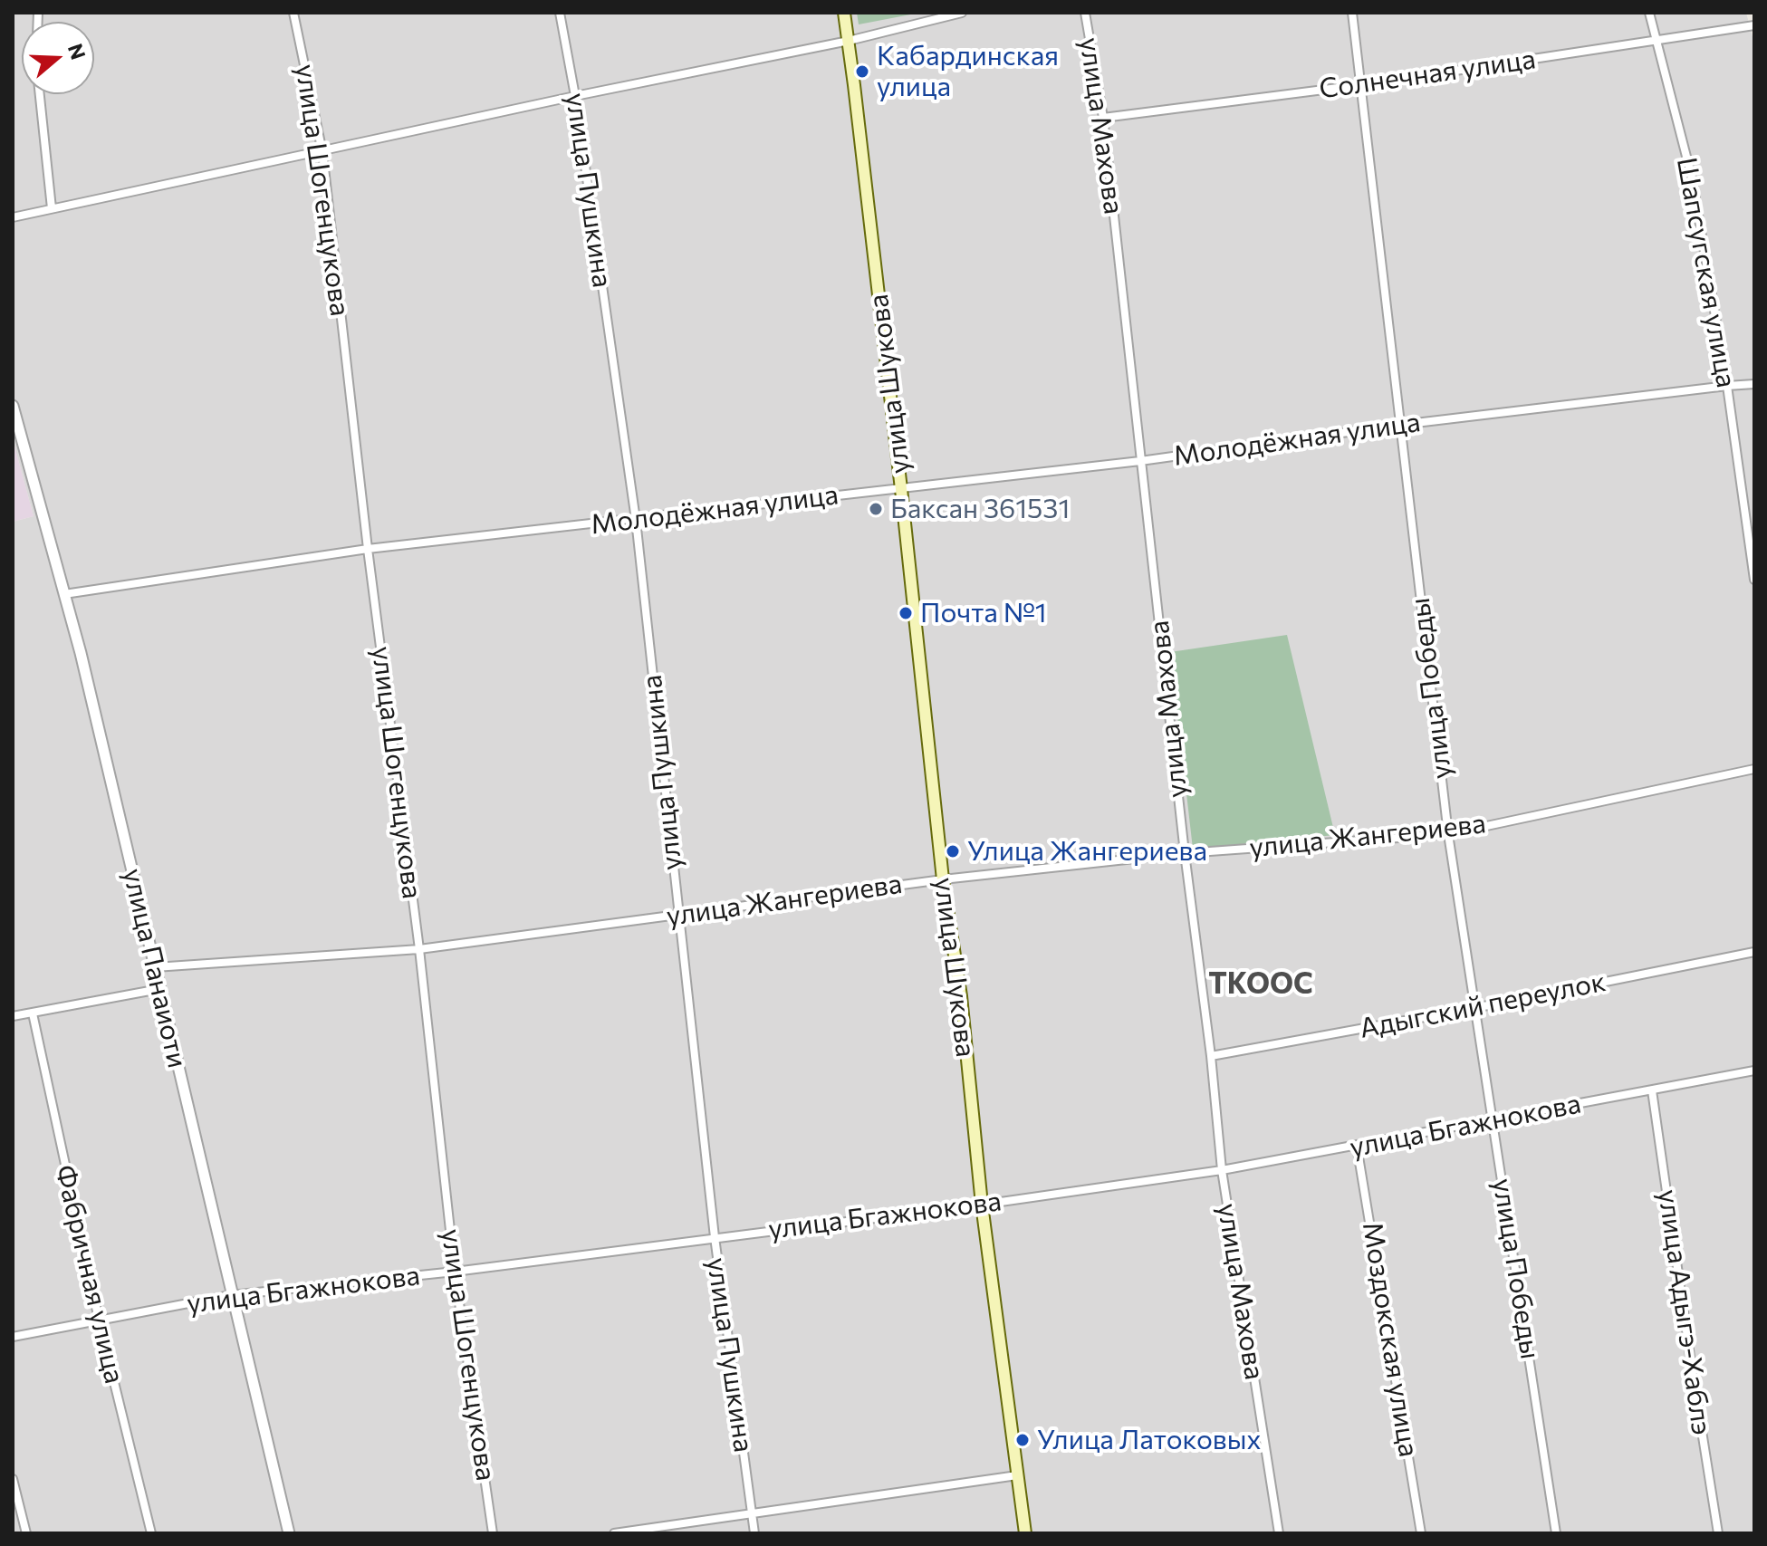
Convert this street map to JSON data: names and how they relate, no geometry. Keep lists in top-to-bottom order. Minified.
{"streets":{"main road":["улица Шукова"],"street":["Солнечная улица","улица Махова","улица Шогенцукова","улица Пушкина","Шапсугская улица","Молодёжная улица","улица Победы","улица Жангериева","улица Панаиоти","Адыгский переулок","улица Бгажнокова","Фабричная улица","улица Адыгэ-Хаблэ","Моздокская улица"]},"crossings":[["Солнечная улица","улица Махова"],["Солнечная улица","Шапсугская улица"],["Солнечная улица","улица Победы"],["улица Махова","Молодёжная улица"],["улица Махова","улица Жангериева"],["улица Махова","Адыгский переулок"],["улица Махова","улица Бгажнокова"],["улица Шогенцукова","Молодёжная улица"],["улица Шогенцукова","улица Жангериева"],["улица Шогенцукова","улица Бгажнокова"],["улица Пушкина","Молодёжная улица"],["улица Пушкина","улица Жангериева"],["улица Пушкина","улица Бгажнокова"],["Шапсугская улица","Молодёжная улица"],["улица Шукова","Молодёжная улица"],["улица Шукова","улица Жангериева"],["улица Шукова","улица Бгажнокова"],["Молодёжная улица","улица Победы"],["Молодёжная улица","улица Панаиоти"],["улица Победы","улица Жангериева"],["улица Победы","Адыгский переулок"],["улица Победы","улица Бгажнокова"],["улица Жангериева","улица Панаиоти"],["улица Панаиоти","улица Бгажнокова"],["улица Бгажнокова","Фабричная улица"],["улица Бгажнокова","улица Адыгэ-Хаблэ"],["улица Бгажнокова","Моздокская улица"]],"districts":["ТКООС"],"places":["Кабардинская улица","Баксан 361531","Почта №1","Улица Жангериева","Улица Латоковых"],"north":"right"}
